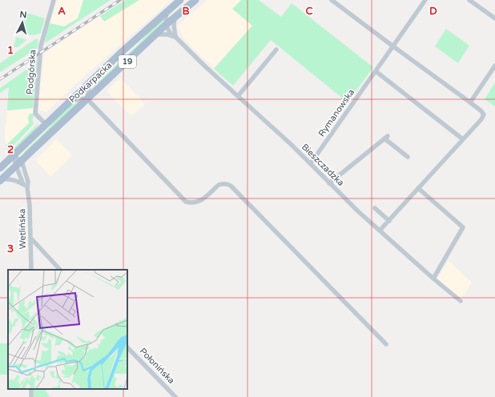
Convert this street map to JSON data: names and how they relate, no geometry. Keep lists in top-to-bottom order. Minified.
{"streets":{"main road":["19","Podkarpacka"],"street":["Podgórska","Rymanowska","Bieszczadzka","Wetlińska","Połonińska"]},"crossings":[["Podgórska","Podkarpacka"],["Podkarpacka","Bieszczadzka"],["Podkarpacka","Wetlińska"],["Rymanowska","Bieszczadzka"]],"north":"top","grid":{"columns":["A","B","C","D"],"rows":["1","2","3"]}}
